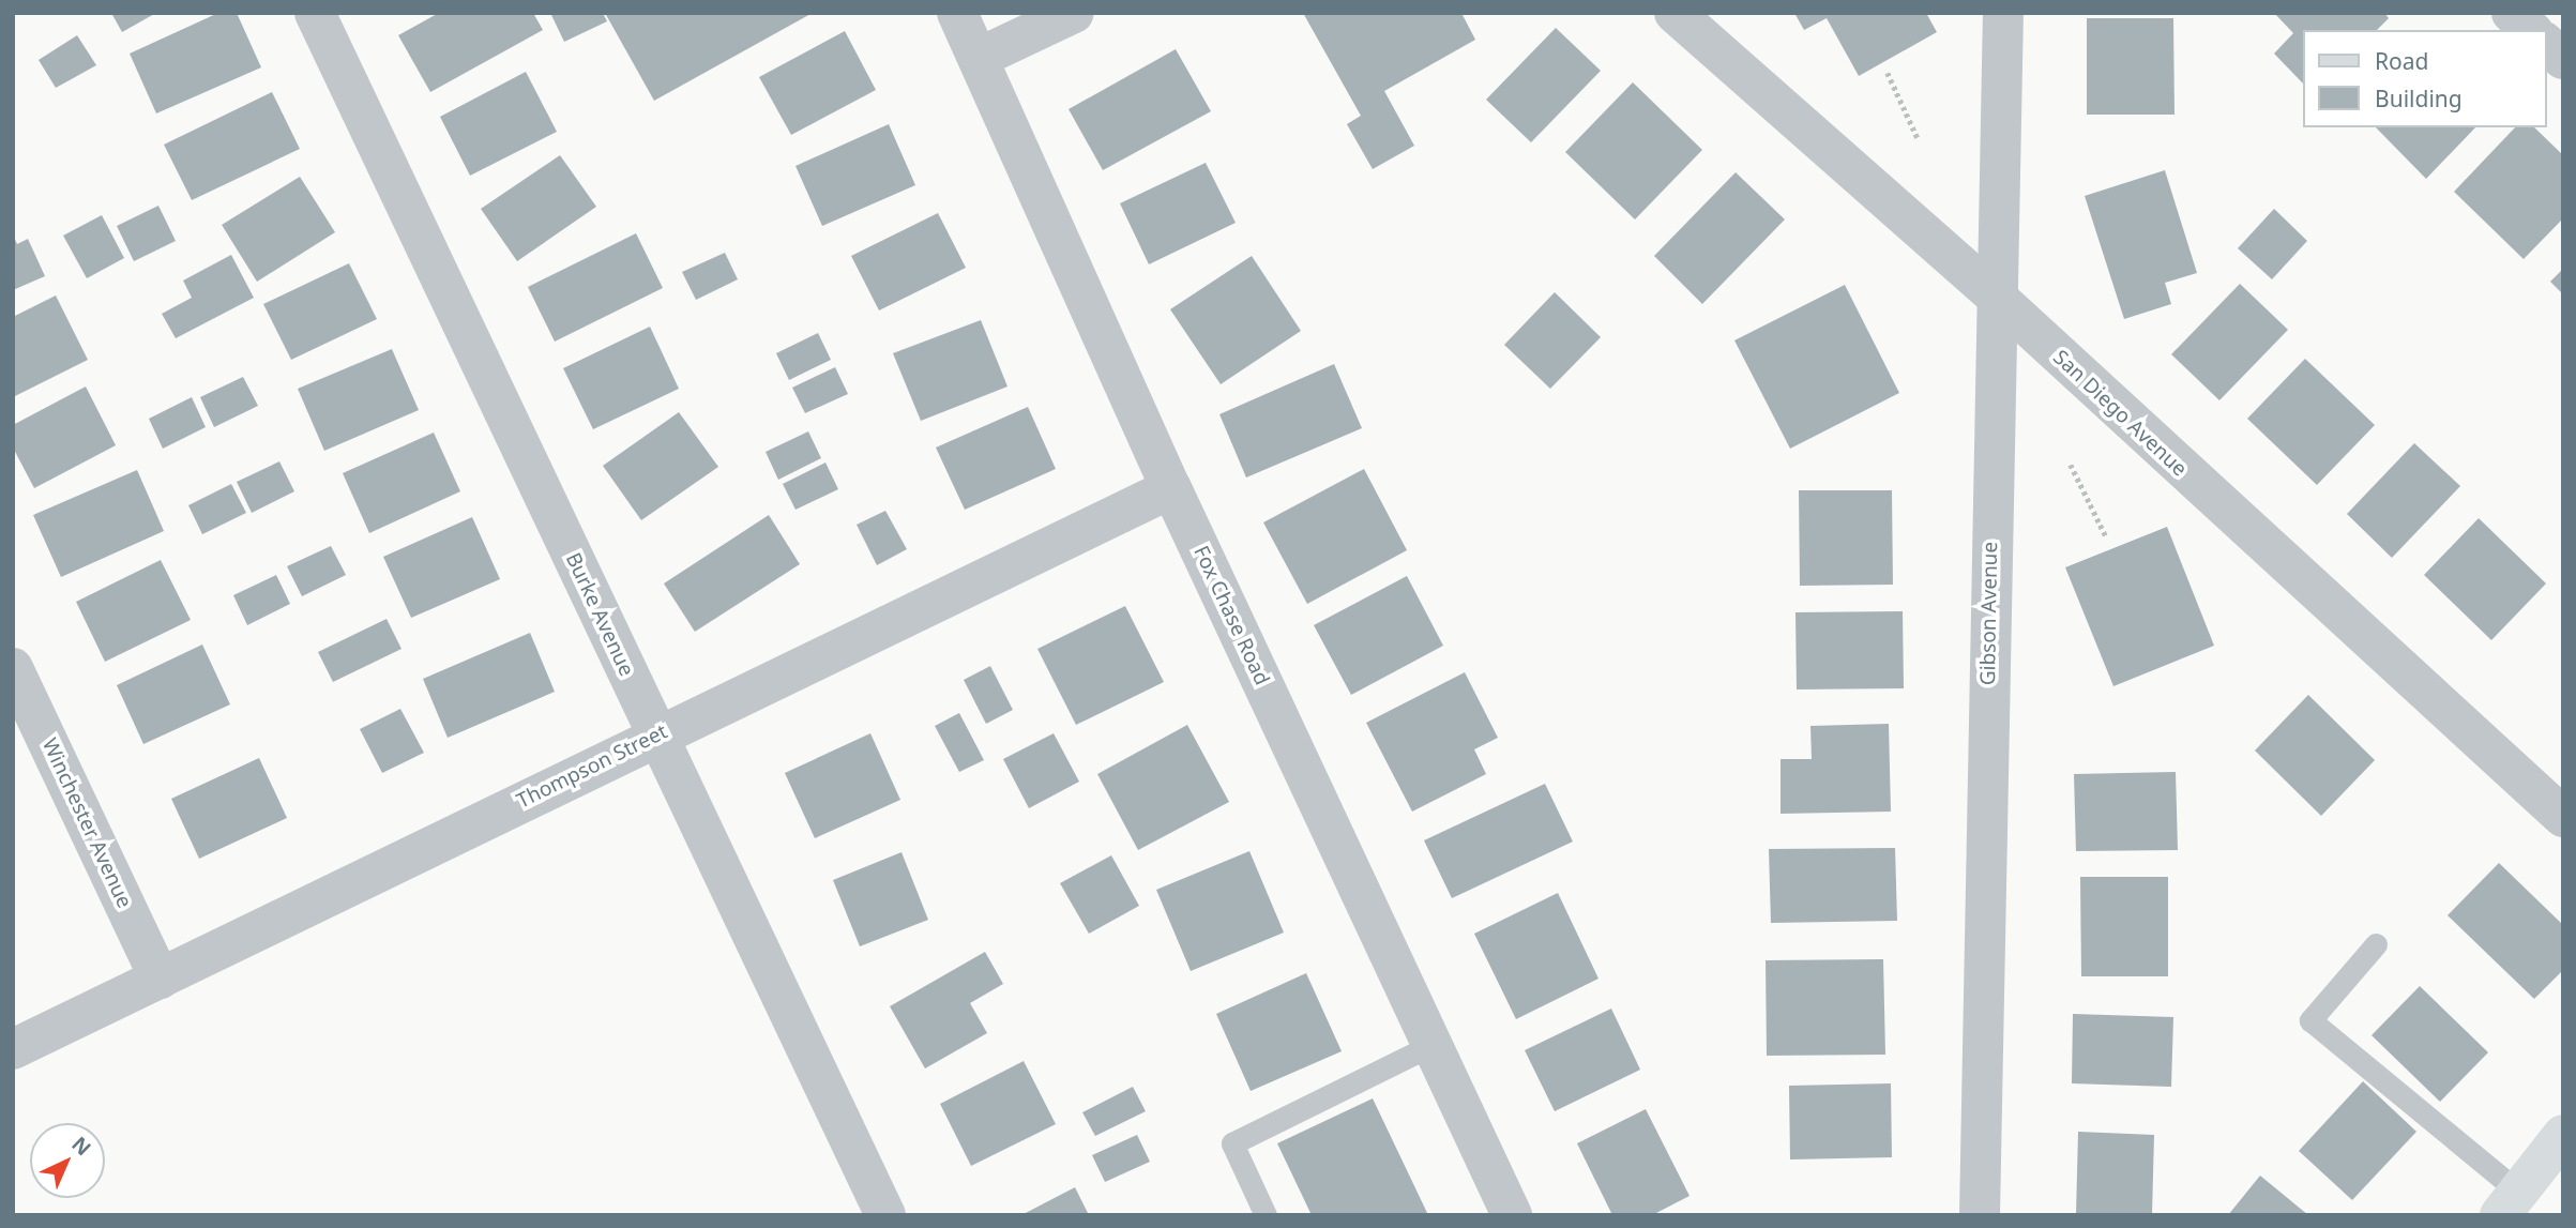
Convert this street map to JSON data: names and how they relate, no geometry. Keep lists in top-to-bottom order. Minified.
{"streets":{"street":["San Diego Avenue","Gibson Avenue","Burke Avenue","Fox Chase Road","Thompson Street","Winchester Avenue"]},"crossings":[["San Diego Avenue","Gibson Avenue"],["Burke Avenue","Thompson Street"],["Fox Chase Road","Thompson Street"],["Thompson Street","Winchester Avenue"]],"legend":["Road","Building"],"north":"top right"}
